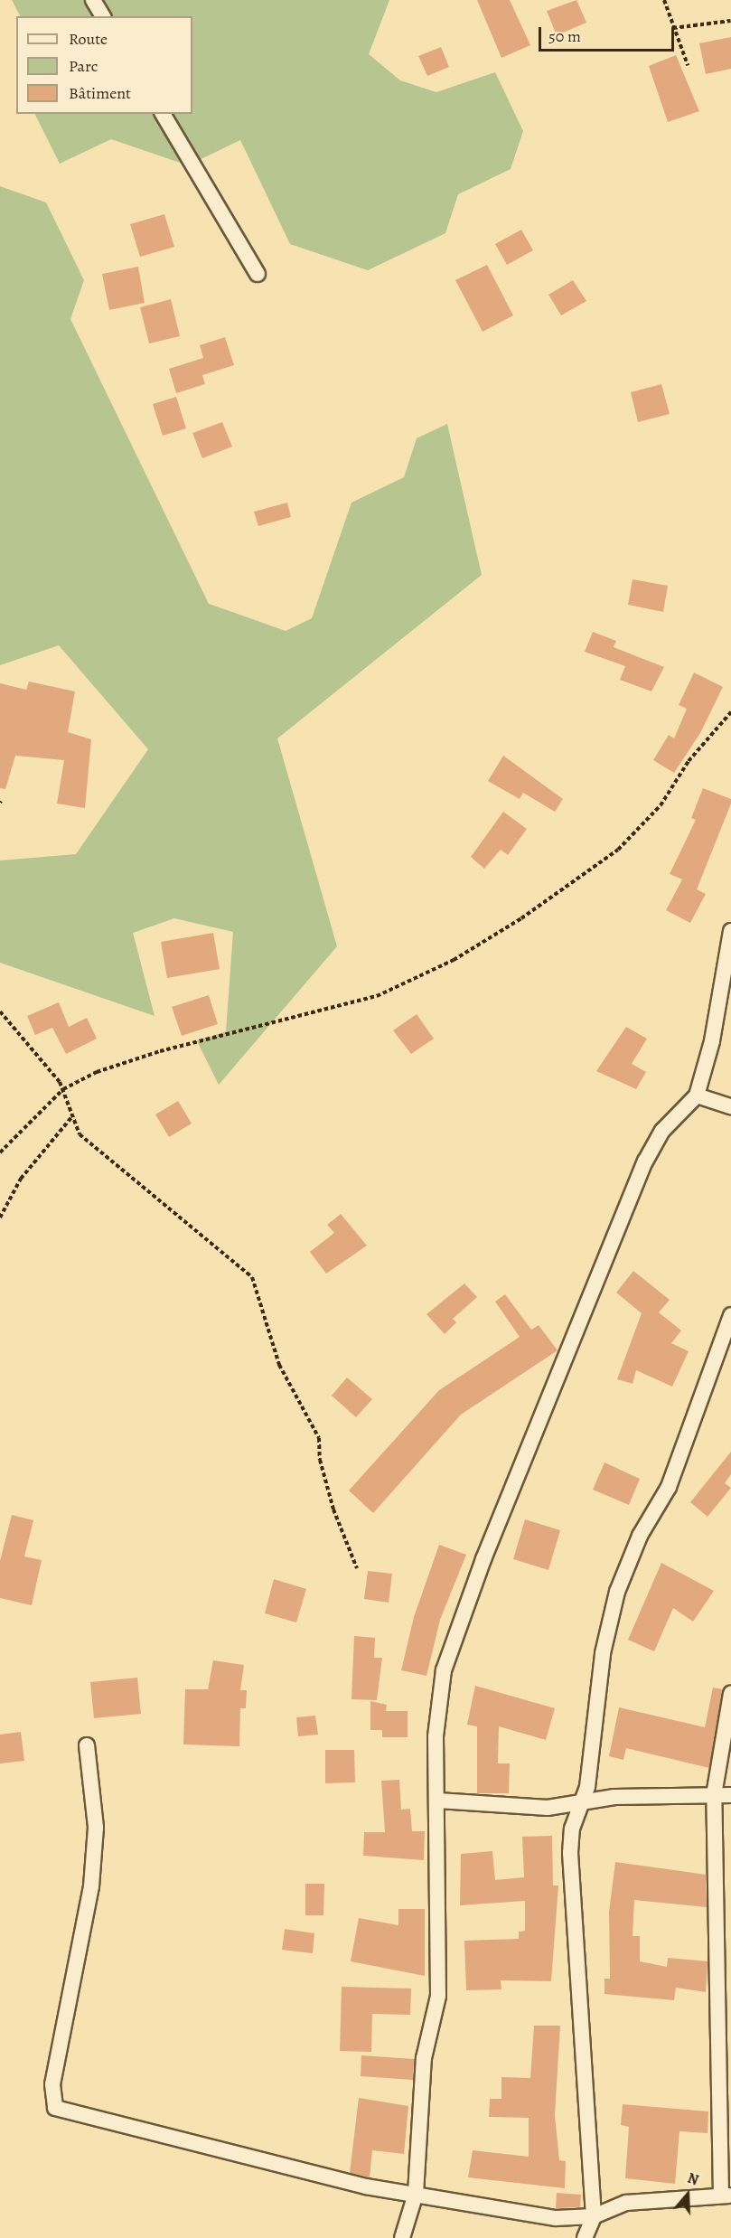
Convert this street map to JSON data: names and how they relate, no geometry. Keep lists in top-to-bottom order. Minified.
{"legend":["Route","Parc","Bâtiment"],"scale_bar":"50 m","north":"top"}
